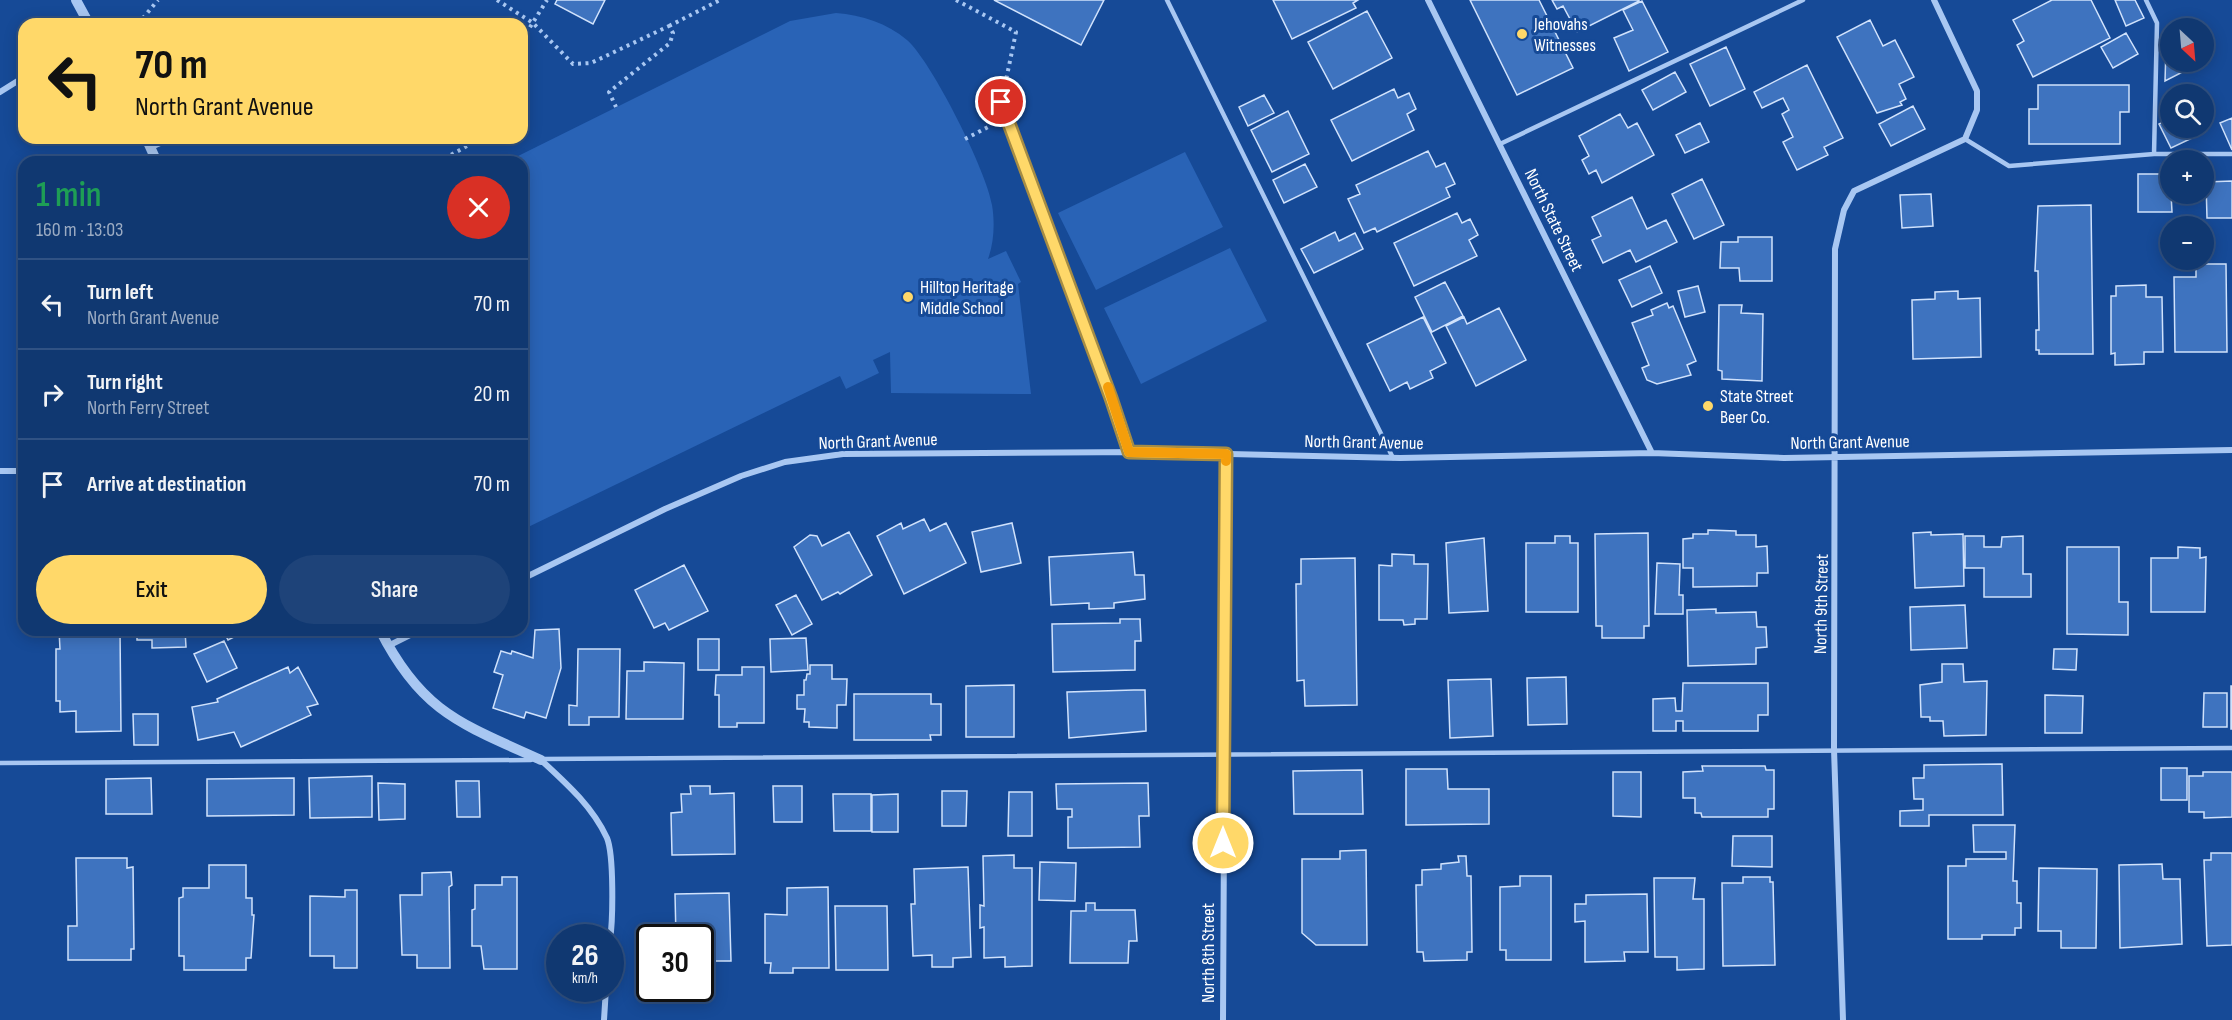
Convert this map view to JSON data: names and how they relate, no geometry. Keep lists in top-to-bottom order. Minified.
{"streets":{"street":["North State Street","North Grant Avenue","North 9th Street","North 8th Street"]},"crossings":[["North State Street","North Grant Avenue"],["North Grant Avenue","North 9th Street"],["North Grant Avenue","North 8th Street"]],"places":["Jehovahs Witnesses","Hilltop Heritage Middle School","State Street Beer Co."],"north":"bottom right","page":{"map_buttons":["+","−"],"turn":["70 m","North Grant Avenue"],"heading":["1 min","160 m · 13:03"],"list":[{"name":"Turn left","note":"North Grant Avenue","value":"70 m"},{"name":"Turn right","note":"North Ferry Street","value":"20 m"},{"name":"Arrive at destination","value":"70 m"}],"buttons":["Exit","Share"],"speed":"26 km/h","limit":"30"}}
